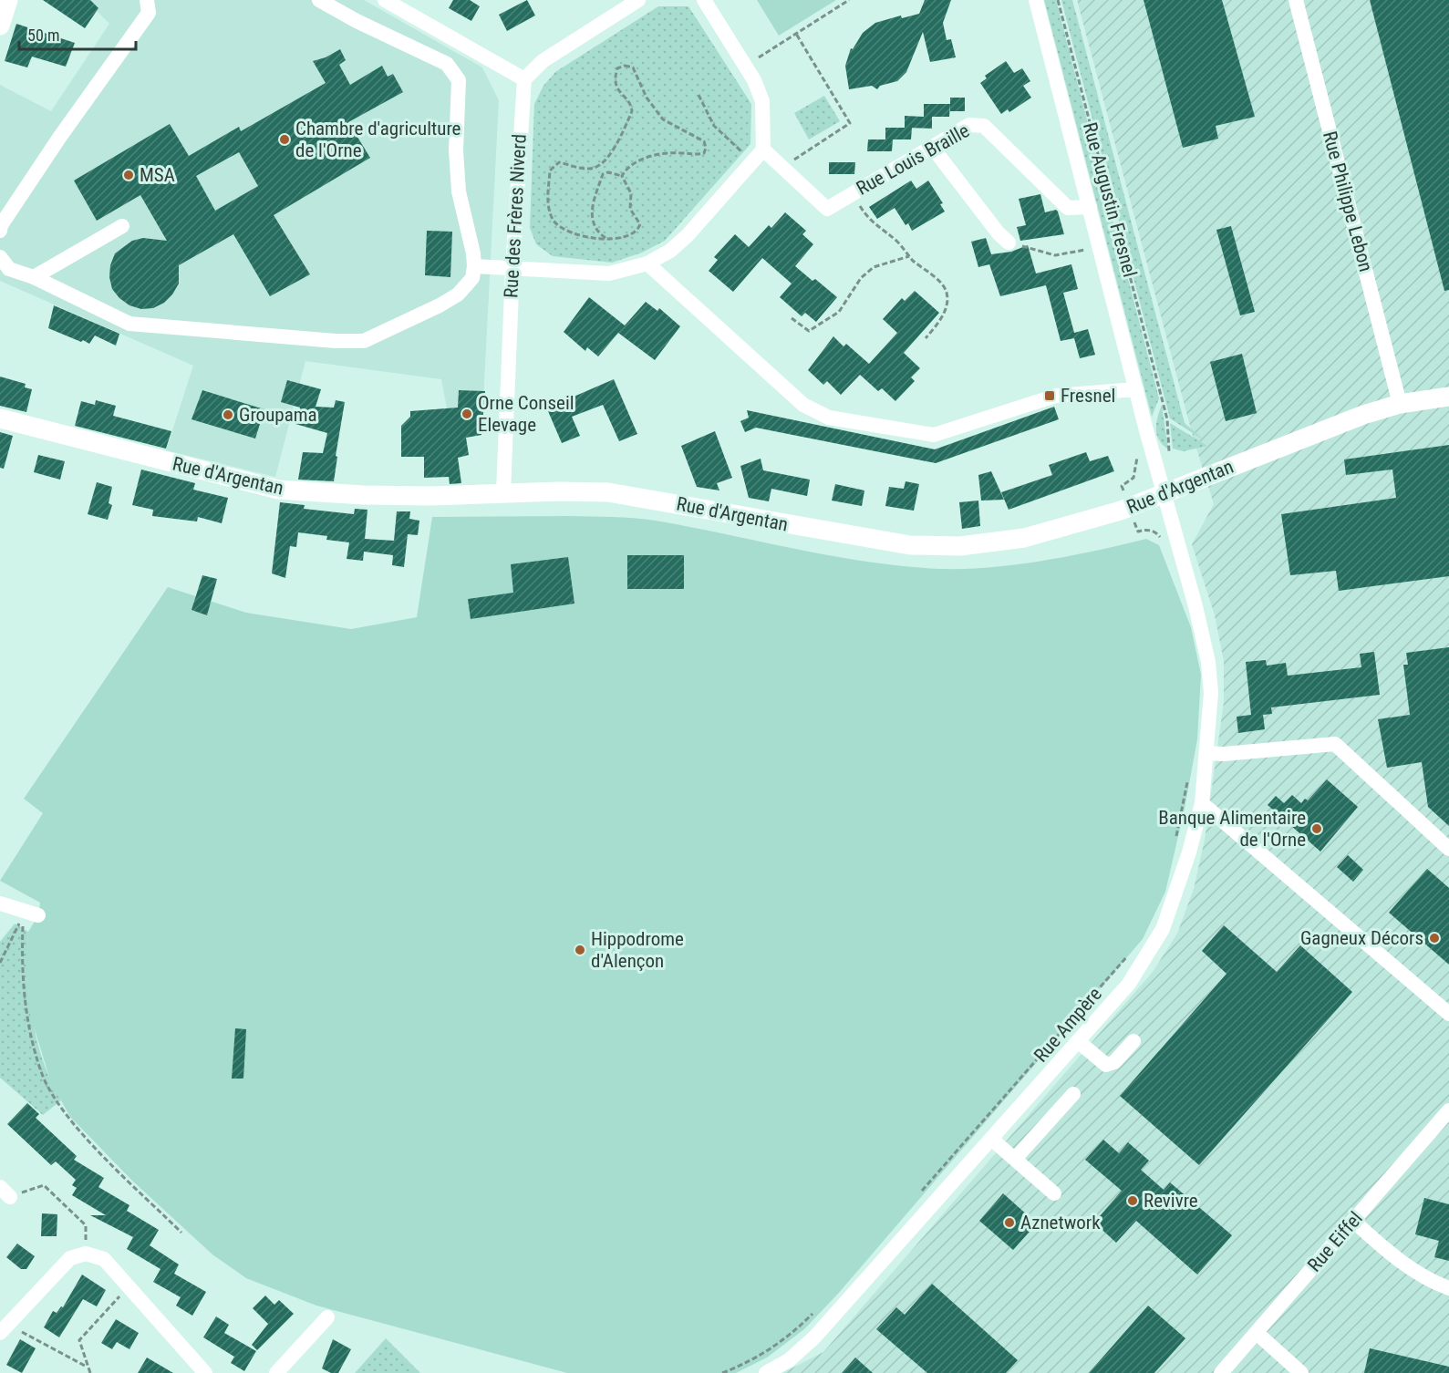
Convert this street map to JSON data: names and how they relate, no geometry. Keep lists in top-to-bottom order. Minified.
{"streets":{"main road":["Rue d'Argentan"],"street":["Rue Louis Braille","Rue Augustin Fresnel","Rue Philippe Lebon","Rue des Frères Niverd","Rue Ampère","Rue Eiffel"]},"crossings":[["Rue Louis Braille","Rue Augustin Fresnel"],["Rue Augustin Fresnel","Rue d'Argentan"],["Rue Augustin Fresnel","Rue Ampère"],["Rue Philippe Lebon","Rue d'Argentan"],["Rue des Frères Niverd","Rue d'Argentan"],["Rue d'Argentan","Rue Ampère"]],"places":{"other":["Chambre d'agriculture de l'Orne","MSA","Orne Conseil Elevage","Groupama","Banque Alimentaire de l'Orne","Gagneux Décors","Hippodrome d'Alençon","Revivre","Aznetwork"],"transit":["Fresnel"]},"scale_bar":"50 m"}
